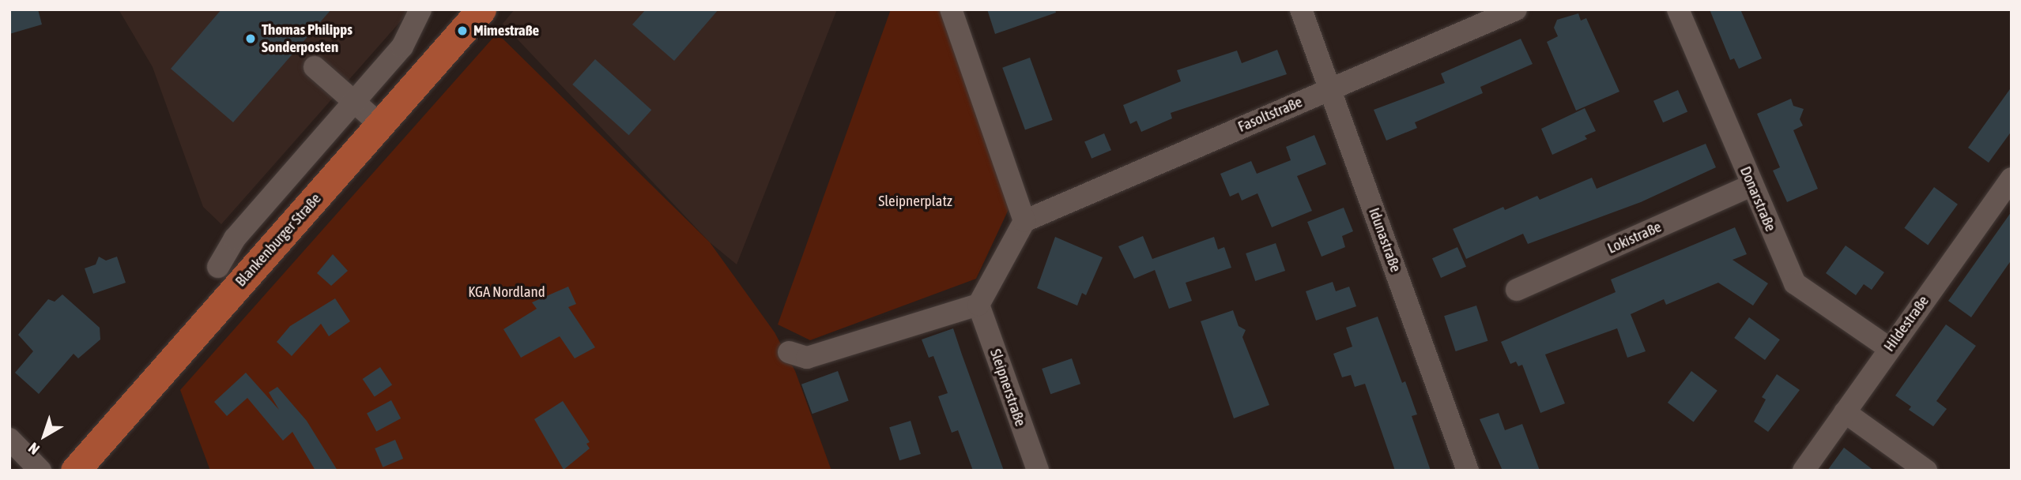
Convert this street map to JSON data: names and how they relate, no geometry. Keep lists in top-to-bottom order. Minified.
{"streets":{"main road":["Blankenburger Straße"],"street":["Fasoltstraße","Donarstraße","Lokistraße","Idunastraße","Hildestraße","Sleipnerstraße"]},"crossings":[["Fasoltstraße","Idunastraße"],["Donarstraße","Lokistraße"],["Donarstraße","Hildestraße"]],"parks":["Sleipnerplatz","KGA Nordland"],"places":["Mimestraße","Thomas Philipps Sonderposten"],"north":"bottom left"}
